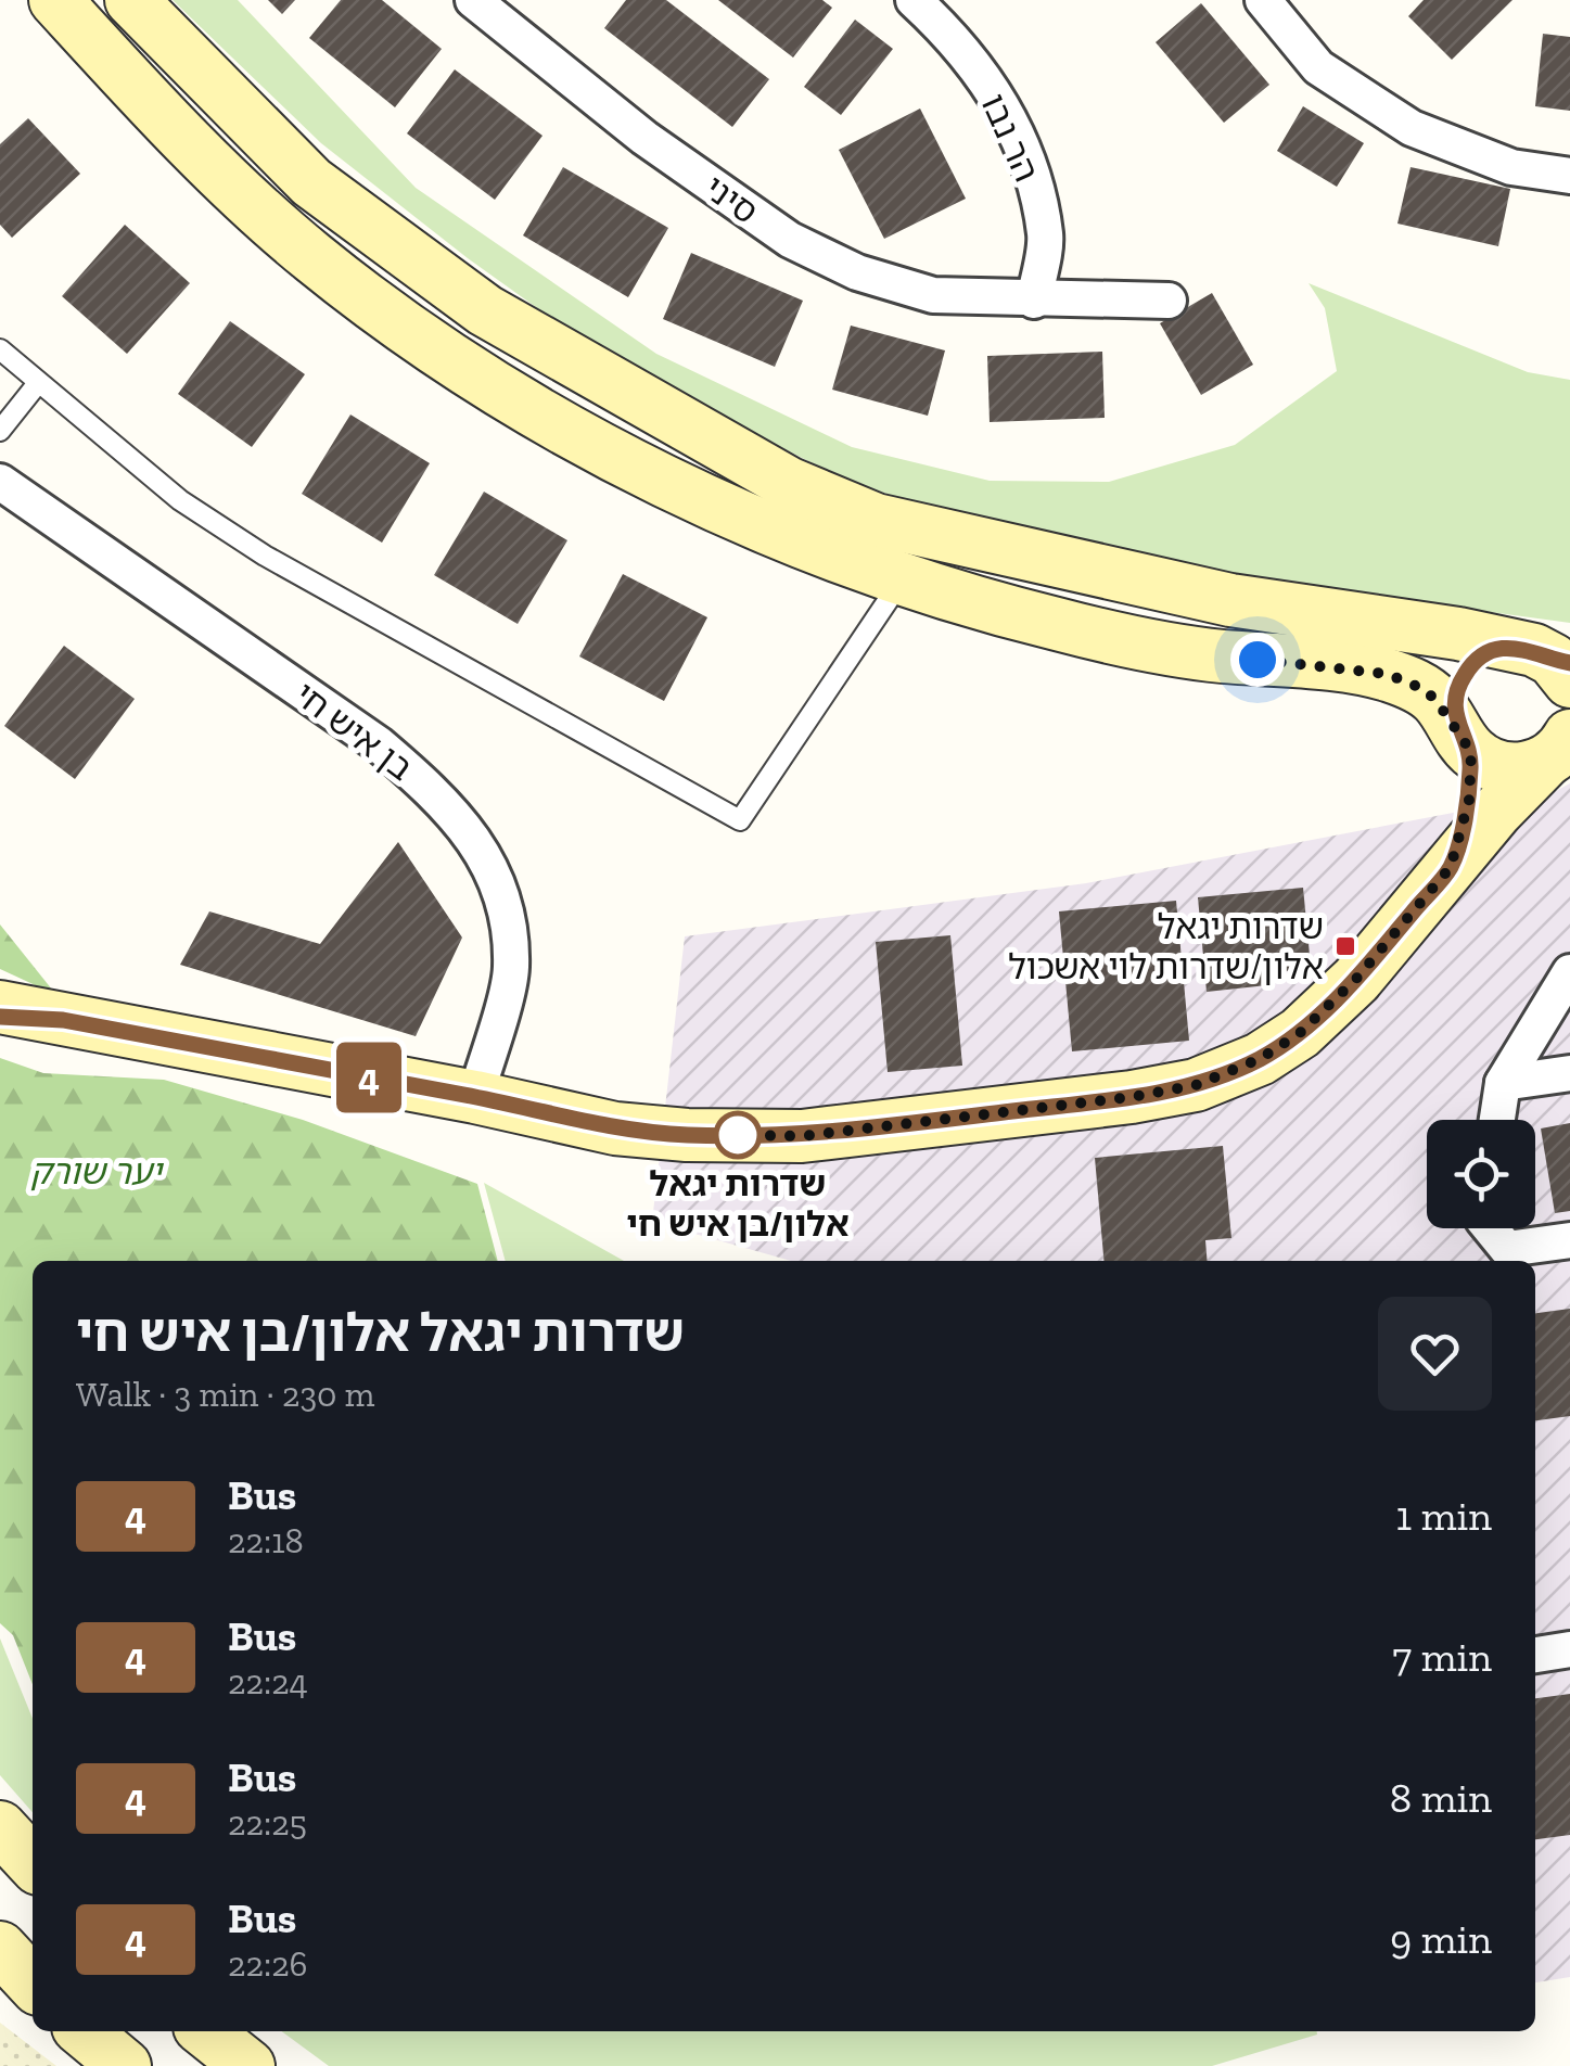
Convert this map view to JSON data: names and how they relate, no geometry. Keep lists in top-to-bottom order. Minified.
{"streets":{"street":["הר נבו","סיני","בן איש חי"]},"crossings":[["הר נבו","סיני"]],"parks":["יער שורק"],"places":{"transit":["שדרות יגאל אלון/שדרות לוי אשכול"],"other":["שדרות יגאל אלון/בן איש חי"]},"lines":["bus line 4"],"page":{"on_map":"4","heading":["שדרות יגאל אלון/בן איש חי","Walk · 3 min · 230 m"],"list":[{"mark":"4","name":"Bus","note":"22:18","value":"1 min"},{"mark":"4","name":"Bus","note":"22:24","value":"7 min"},{"mark":"4","name":"Bus","note":"22:25","value":"8 min"},{"mark":"4","name":"Bus","note":"22:26","value":"9 min"}]}}
